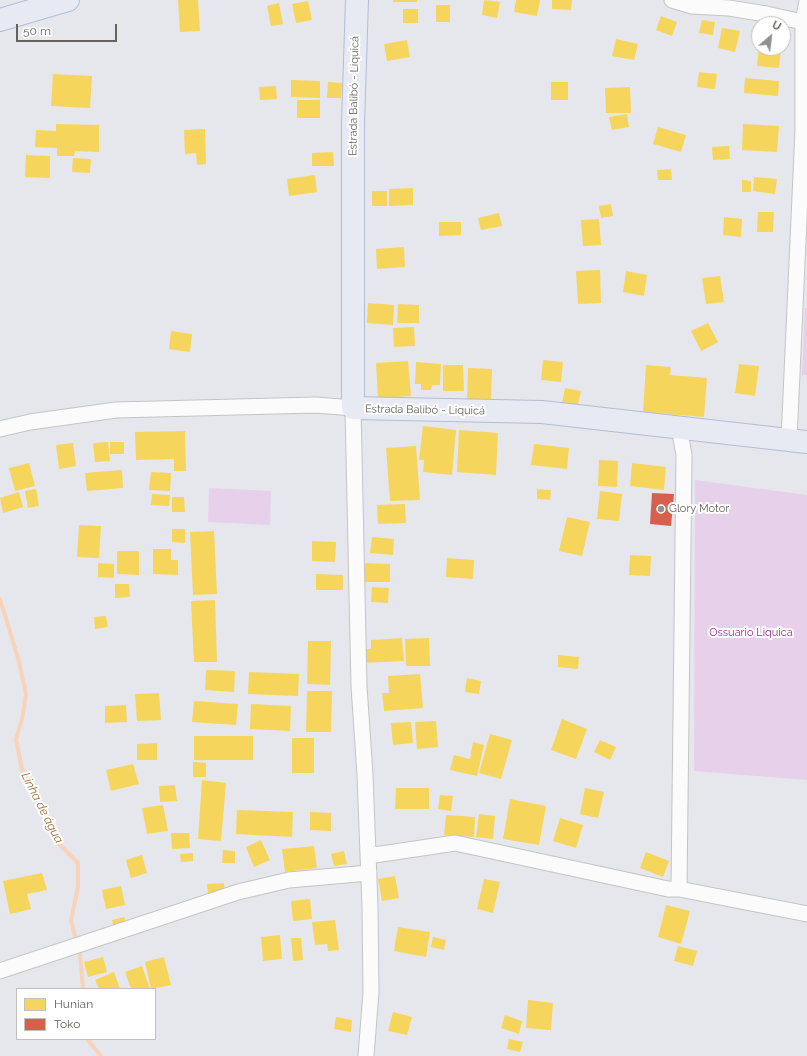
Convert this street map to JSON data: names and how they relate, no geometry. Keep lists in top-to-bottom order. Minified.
{"streets":{"main road":["Estrada Balibó - Liquicá"]},"water":["Linha de água"],"parks":["Ossuario Liquica"],"places":["Glory Motor"],"legend":["Hunian","Toko"],"scale_bar":"50 m","north":"top right"}
